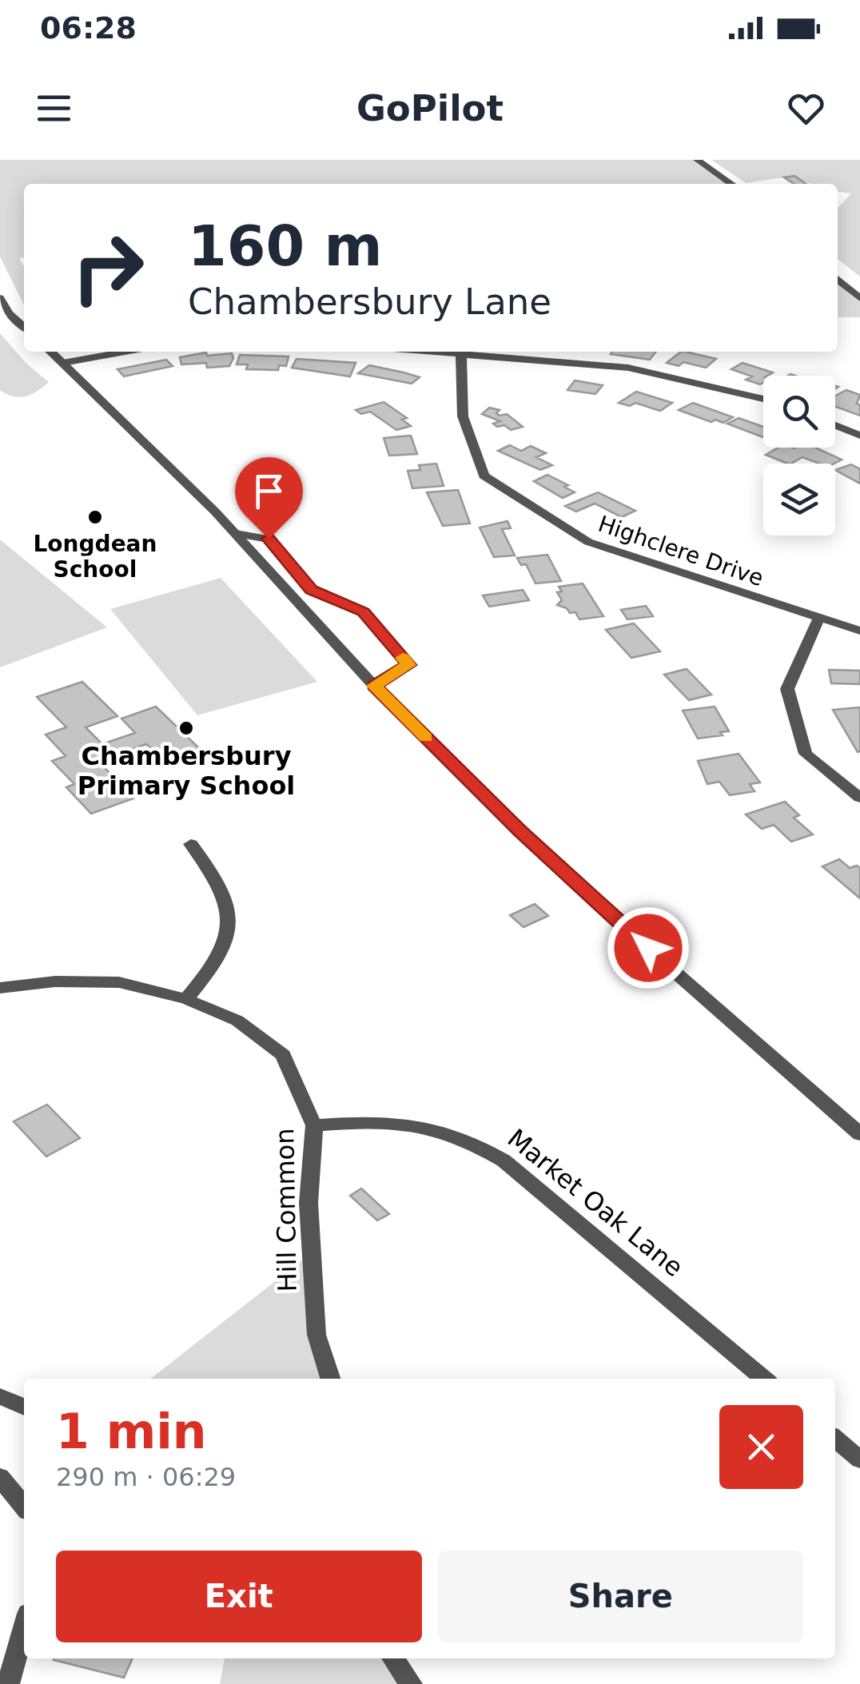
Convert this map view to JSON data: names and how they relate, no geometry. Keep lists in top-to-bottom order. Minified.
{"streets":{"street":["Highclere Drive","Market Oak Lane","Hill Common"]},"crossings":[["Market Oak Lane","Hill Common"]],"places":["Longdean School","Chambersbury Primary School"],"page":{"status":"06:28","header":"GoPilot","turn":["160 m","Chambersbury Lane"],"heading":["1 min","290 m · 06:29"],"buttons":["Exit","Share"]}}
